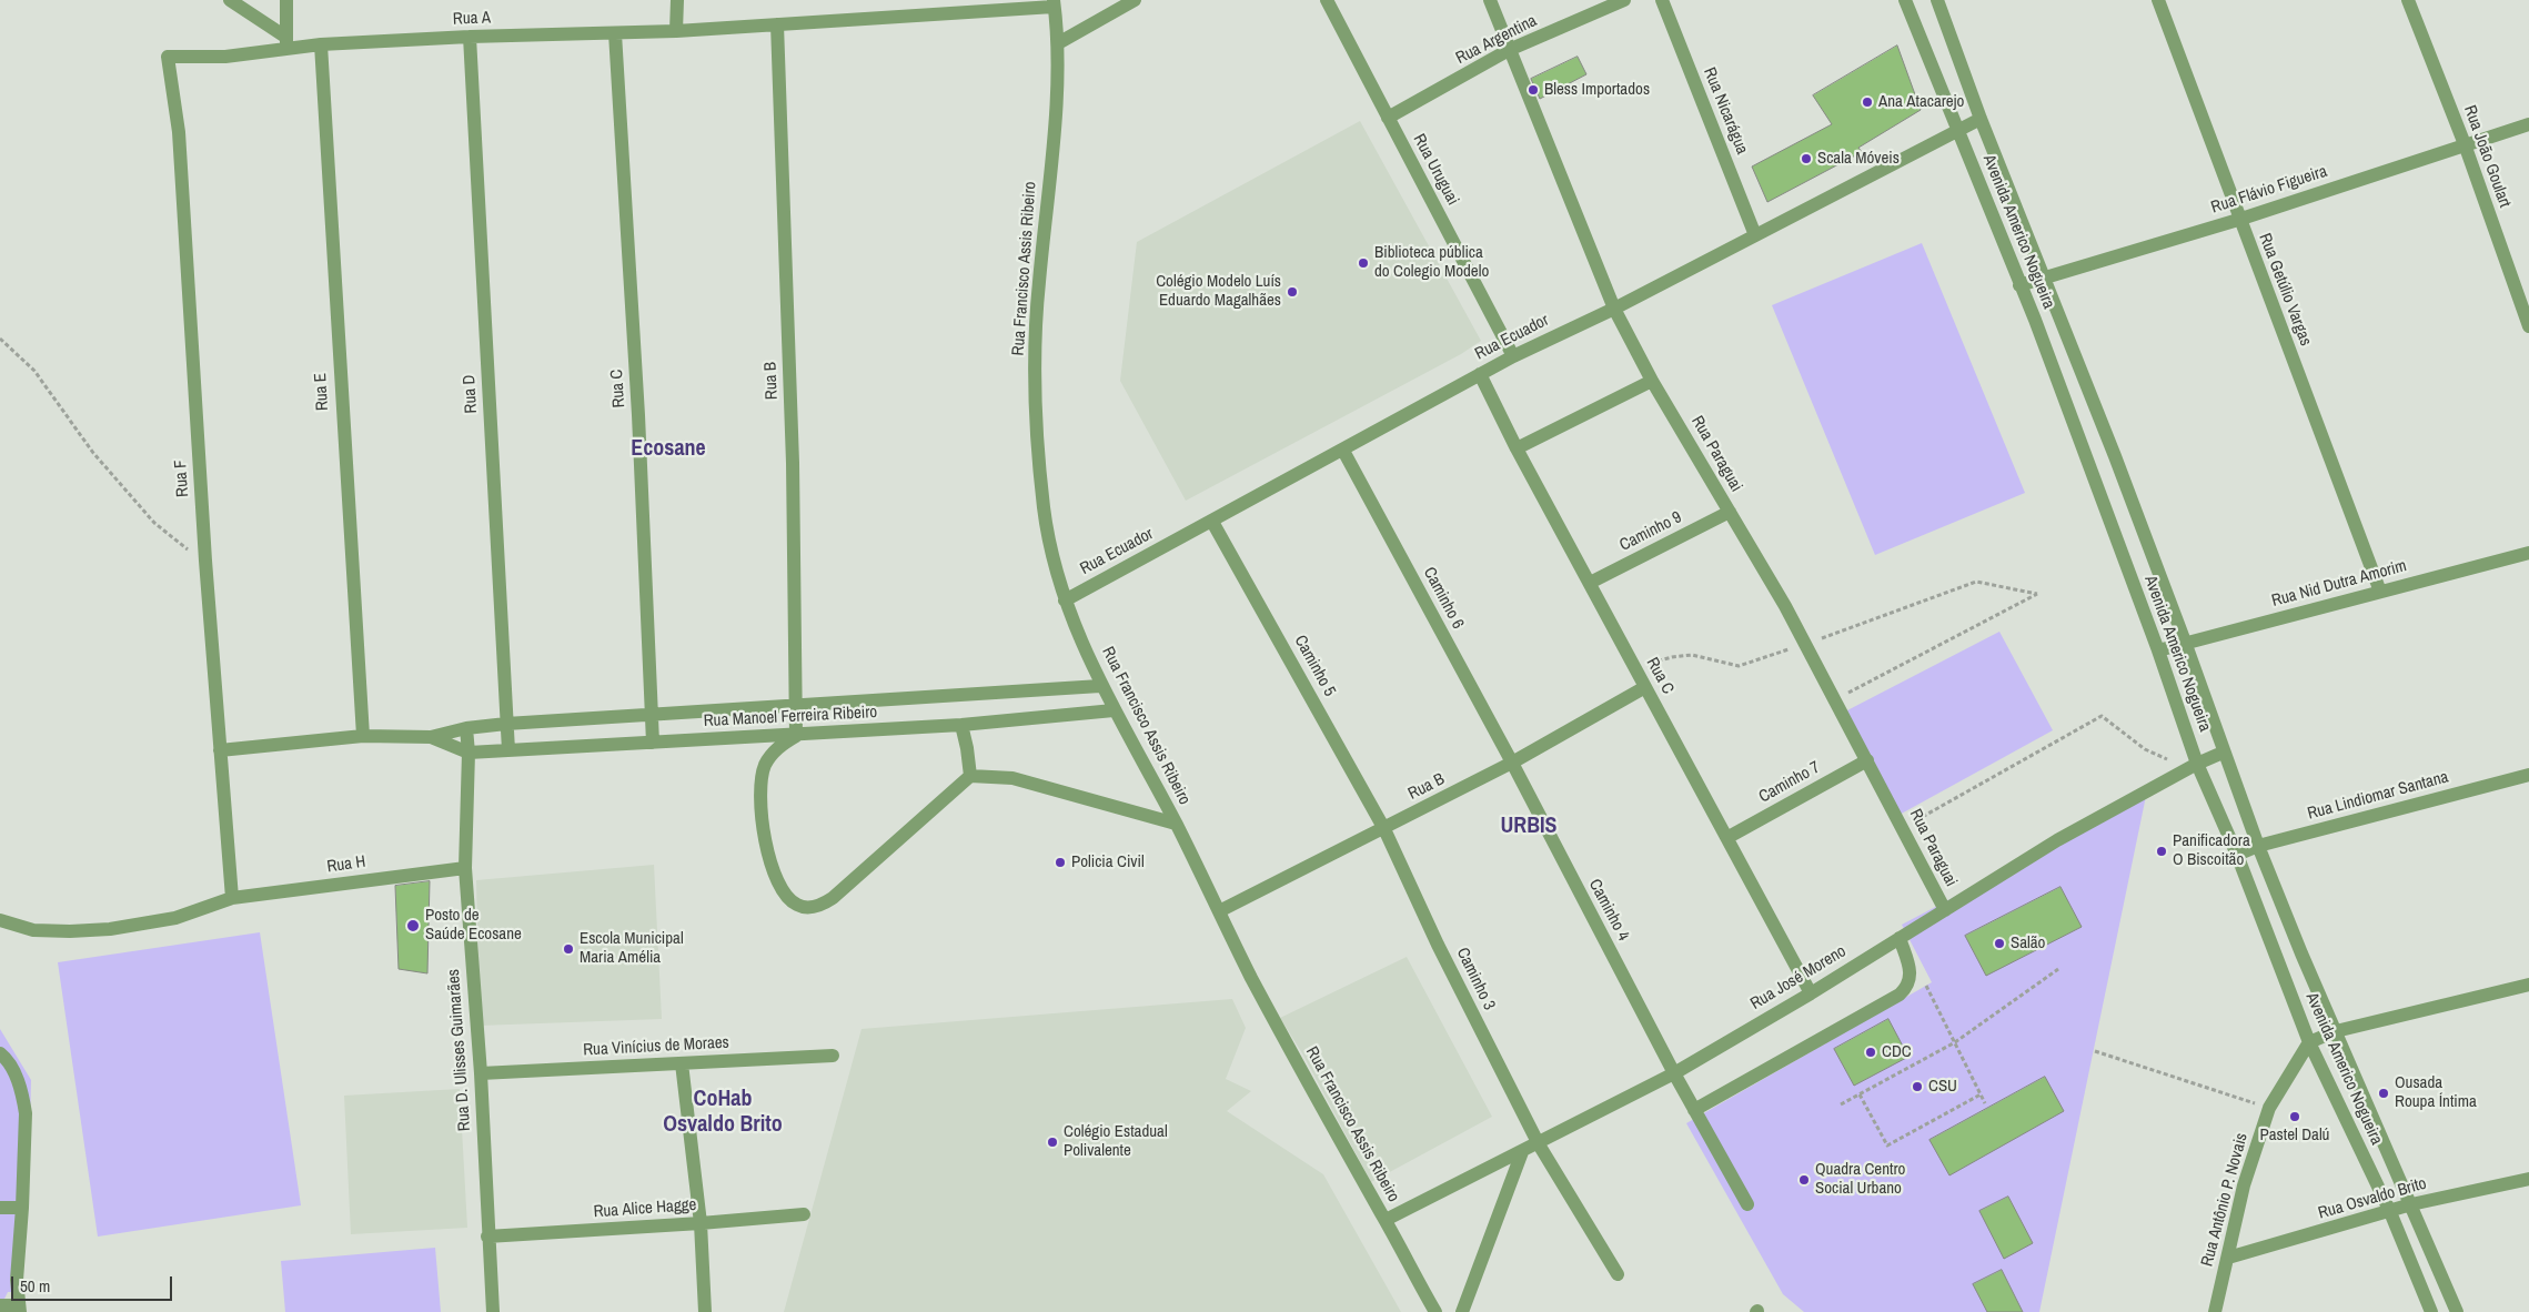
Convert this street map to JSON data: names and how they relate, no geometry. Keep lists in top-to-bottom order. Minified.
{"streets":{"street":["Rua A","Rua Argentina","Rua Nicarágua","Rua João Goulart","Rua Uruguai","Rua Flávio Figueira","Avenida Americo Nogueira","Rua Francisco Assis Ribeiro","Rua Getúlio Vargas","Rua Ecuador","Rua B","Rua C","Rua E","Rua D","Rua Paraguai","Rua F","Caminho 9","Rua Nid Dutra Amorim","Caminho 6","Caminho 5","Rua Manoel Ferreira Ribeiro","Caminho 7","Rua Lindiomar Santana","Rua H","Caminho 4","Rua José Moreno","Caminho 3","Rua Vinícius de Moraes","Rua D. Ulisses Guimarães","Rua Osvaldo Brito","Rua Antônio P. Novais","Rua Alice Hagge"]},"crossings":[["Rua A","Rua Francisco Assis Ribeiro"],["Rua A","Rua B"],["Rua A","Rua C"],["Rua A","Rua E"],["Rua A","Rua D"],["Rua A","Rua F"],["Rua Argentina","Rua Uruguai"],["Rua Argentina","Rua Paraguai"],["Rua Nicarágua","Rua Ecuador"],["Rua João Goulart","Rua Flávio Figueira"],["Rua Uruguai","Rua Ecuador"],["Rua Flávio Figueira","Avenida Americo Nogueira"],["Rua Flávio Figueira","Rua Getúlio Vargas"],["Avenida Americo Nogueira","Rua Ecuador"],["Avenida Americo Nogueira","Rua Nid Dutra Amorim"],["Avenida Americo Nogueira","Rua Lindiomar Santana"],["Avenida Americo Nogueira","Rua José Moreno"],["Avenida Americo Nogueira","Rua Osvaldo Brito"],["Avenida Americo Nogueira","Rua Antônio P. Novais"],["Rua Francisco Assis Ribeiro","Rua Ecuador"],["Rua Francisco Assis Ribeiro","Rua B"],["Rua Francisco Assis Ribeiro","Rua Manoel Ferreira Ribeiro"],["Rua Francisco Assis Ribeiro","Rua José Moreno"],["Rua Getúlio Vargas","Rua Nid Dutra Amorim"],["Rua Ecuador","Rua C"],["Rua Ecuador","Rua Paraguai"],["Rua Ecuador","Caminho 6"],["Rua Ecuador","Caminho 5"],["Rua B","Rua C"],["Rua B","Caminho 6"],["Rua B","Caminho 5"],["Rua B","Rua Manoel Ferreira Ribeiro"],["Rua B","Caminho 4"],["Rua B","Caminho 3"],["Rua C","Caminho 9"],["Rua C","Rua Manoel Ferreira Ribeiro"],["Rua C","Caminho 7"],["Rua C","Rua José Moreno"],["Rua E","Rua Manoel Ferreira Ribeiro"],["Rua D","Rua Manoel Ferreira Ribeiro"],["Rua Paraguai","Caminho 9"],["Rua Paraguai","Caminho 7"],["Rua Paraguai","Rua José Moreno"],["Rua F","Rua Manoel Ferreira Ribeiro"],["Rua F","Rua H"],["Caminho 6","Caminho 4"],["Caminho 5","Caminho 3"],["Rua Manoel Ferreira Ribeiro","Rua D. Ulisses Guimarães"],["Rua H","Rua D. Ulisses Guimarães"],["Caminho 4","Rua José Moreno"],["Rua José Moreno","Caminho 3"],["Rua Vinícius de Moraes","Rua D. Ulisses Guimarães"],["Rua D. Ulisses Guimarães","Rua Alice Hagge"],["Rua Osvaldo Brito","Rua Antônio P. Novais"]],"districts":["Ecosane","URBIS","CoHab Osvaldo Brito"],"places":["Bless Importados","Ana Atacarejo","Scala Móveis","Biblioteca pública do Colegio Modelo","Colégio Modelo Luís Eduardo Magalhães","Panificadora O Biscoitão","Policia Civil","Posto de Saúde Ecosane","Salão","Escola Municipal Maria Amélia","CDC","CSU","Ousada Roupa Íntima","Pastel Dalú","Colégio Estadual Polivalente","Quadra Centro Social Urbano"],"scale_bar":"50 m"}
